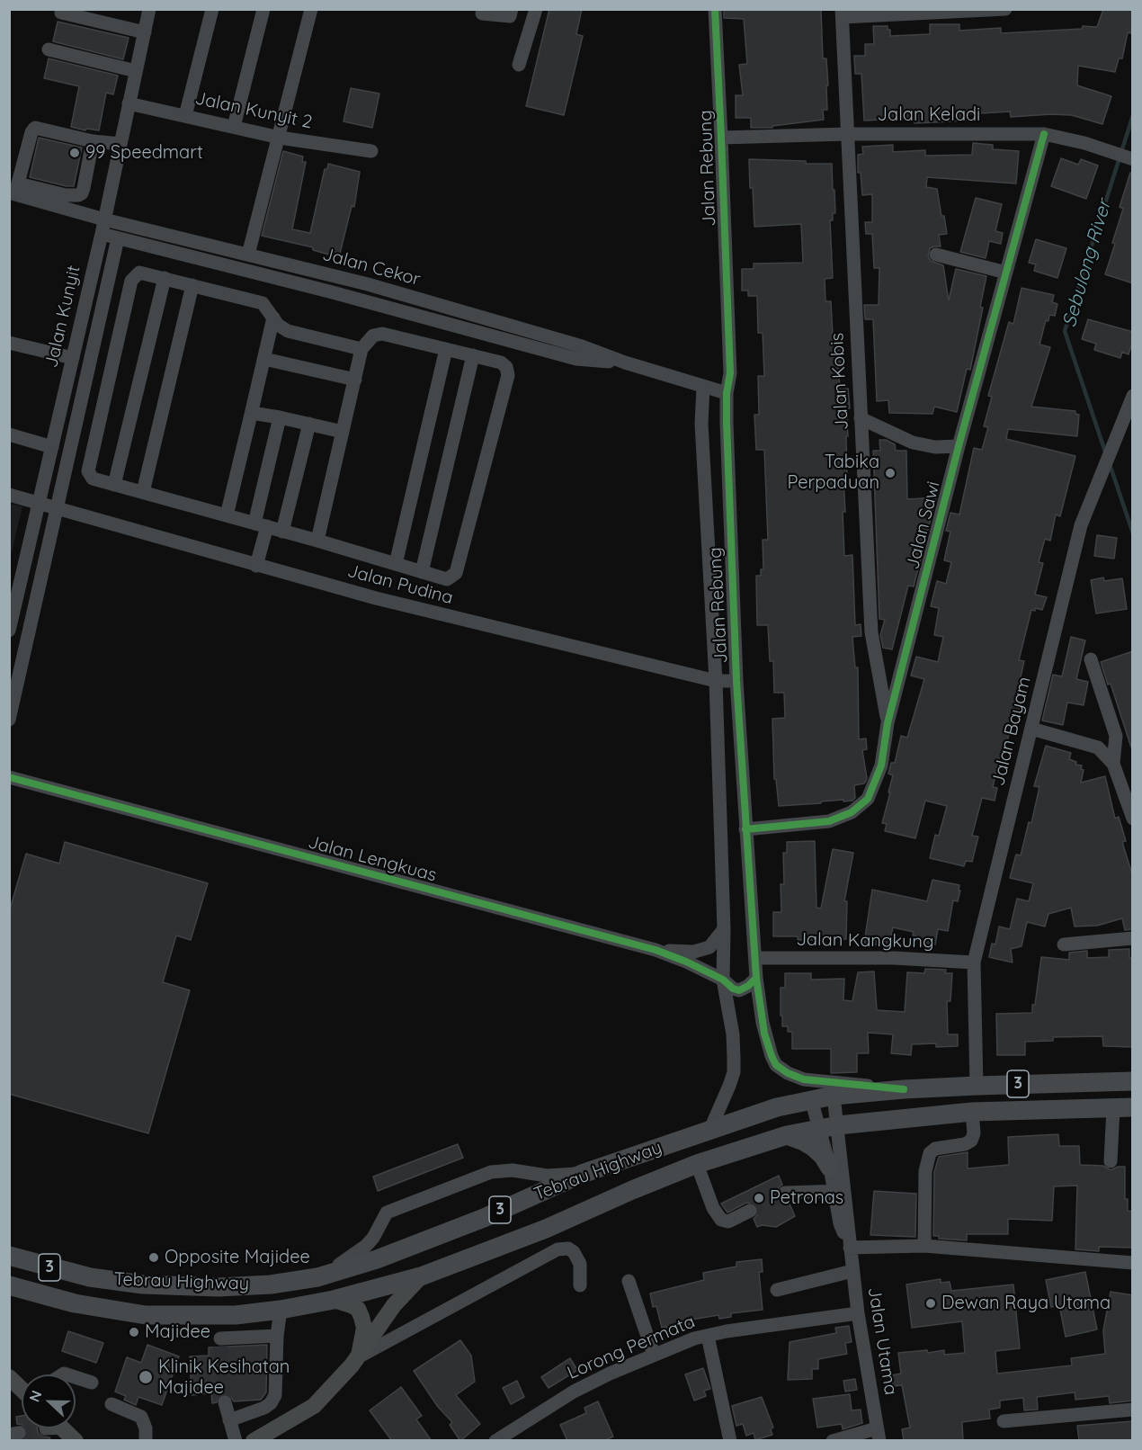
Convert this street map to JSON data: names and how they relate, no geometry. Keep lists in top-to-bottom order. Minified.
{"streets":{"highway":["3","Tebrau Highway"],"street":["Jalan Kunyit 2","Jalan Keladi","Jalan Rebung","Jalan Cekor","Jalan Kunyit","Jalan Kobis","Jalan Sawi","Jalan Pudina","Jalan Bayam","Jalan Lengkuas","Jalan Kangkung","Jalan Utama","Lorong Permata"]},"crossings":[["Jalan Kunyit 2","Jalan Kunyit"],["Jalan Keladi","Jalan Rebung"],["Jalan Keladi","Jalan Kobis"],["Jalan Keladi","Jalan Sawi"],["Jalan Rebung","Jalan Cekor"],["Jalan Rebung","Jalan Sawi"],["Jalan Rebung","Jalan Pudina"],["Jalan Rebung","Jalan Lengkuas"],["Jalan Rebung","Jalan Kangkung"],["Jalan Rebung","Tebrau Highway"],["Jalan Cekor","Jalan Kunyit"],["Jalan Kunyit","Jalan Pudina"],["Jalan Kobis","Jalan Sawi"],["Jalan Bayam","Jalan Kangkung"],["Jalan Bayam","Tebrau Highway"],["Tebrau Highway","Jalan Utama"],["Jalan Utama","Lorong Permata"]],"water":["Sebulong River"],"places":["99 Speedmart","Tabika Perpaduan","Petronas","Opposite Majidee","Dewan Raya Utama","Majidee","Klinik Kesihatan Majidee"],"north":"left"}
